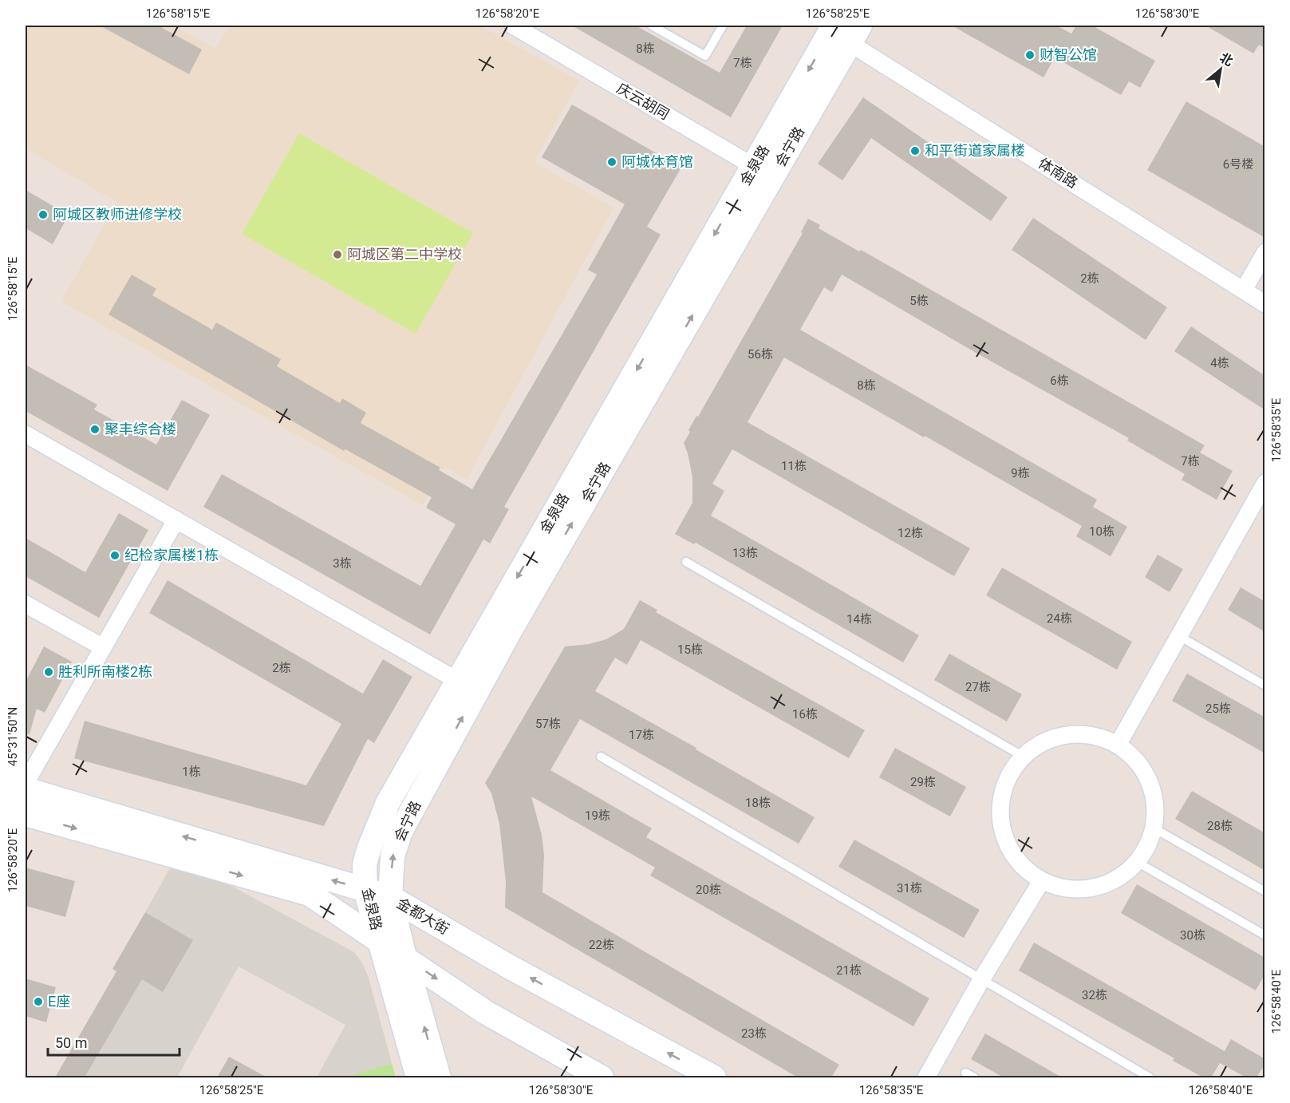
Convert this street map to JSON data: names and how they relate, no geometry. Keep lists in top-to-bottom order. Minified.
{"streets":{"main road":["会宁路","金泉路","金都大街"],"street":["庆云胡同","体南路"]},"crossings":[["庆云胡同","会宁路"],["庆云胡同","金泉路"],["会宁路","金泉路"],["会宁路","体南路"],["会宁路","金都大街"],["金泉路","金都大街"]],"one_way":["会宁路","金泉路"],"places":["财智公馆","和平街道家属楼","阿城体育馆","阿城区教师进修学校","阿城区第二中学校","聚丰综合楼","纪检家属楼1栋","胜利所南楼2栋","E座"],"house_numbers":["8栋","7栋","6号楼","2栋","5栋","56栋","4栋","6栋","8栋","7栋","11栋","9栋","10栋","12栋","13栋","3栋","24栋","14栋","15栋","2栋","27栋","25栋","16栋","57栋","17栋","1栋","29栋","18栋","19栋","28栋","31栋","20栋","30栋","22栋","21栋","32栋","23栋"],"scale_bar":"50 m","north":"top right","coordinates":["126°58'15\"E","126°58'20\"E","126°58'25\"E","126°58'30\"E","126°58'35\"E","45°31'50\"N","126°58'40\"E"]}
